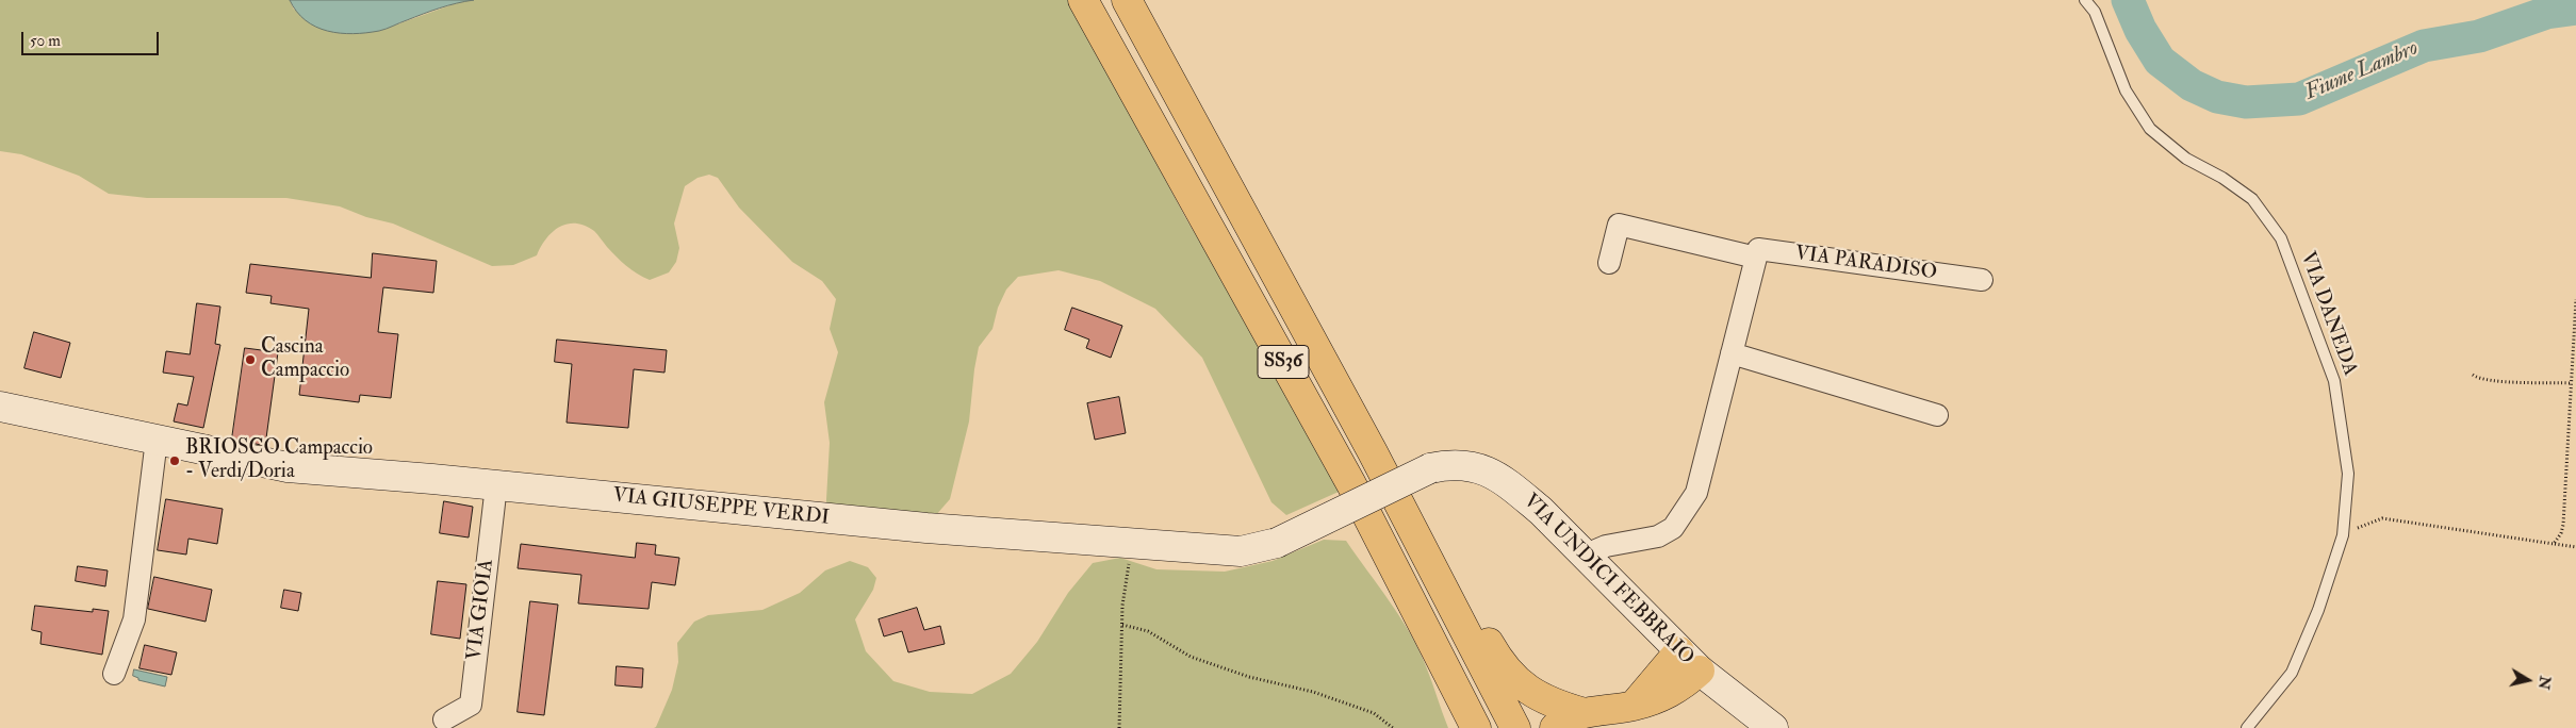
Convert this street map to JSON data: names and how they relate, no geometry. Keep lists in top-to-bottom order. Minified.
{"streets":{"highway":["SS36"],"street":["VIA PARADISO","VIA GIUSEPPE VERDI","VIA UNDICI FEBBRAIO","VIA GIOIA"],"lane":["VIA DANEDA"]},"crossings":[["VIA GIUSEPPE VERDI","VIA UNDICI FEBBRAIO"],["VIA GIUSEPPE VERDI","VIA GIOIA"]],"water":["Fiume Lambro"],"places":["Cascina Campaccio","BRIOSCO Campaccio - Verdi/Doria"],"scale_bar":"50 m","north":"right"}
